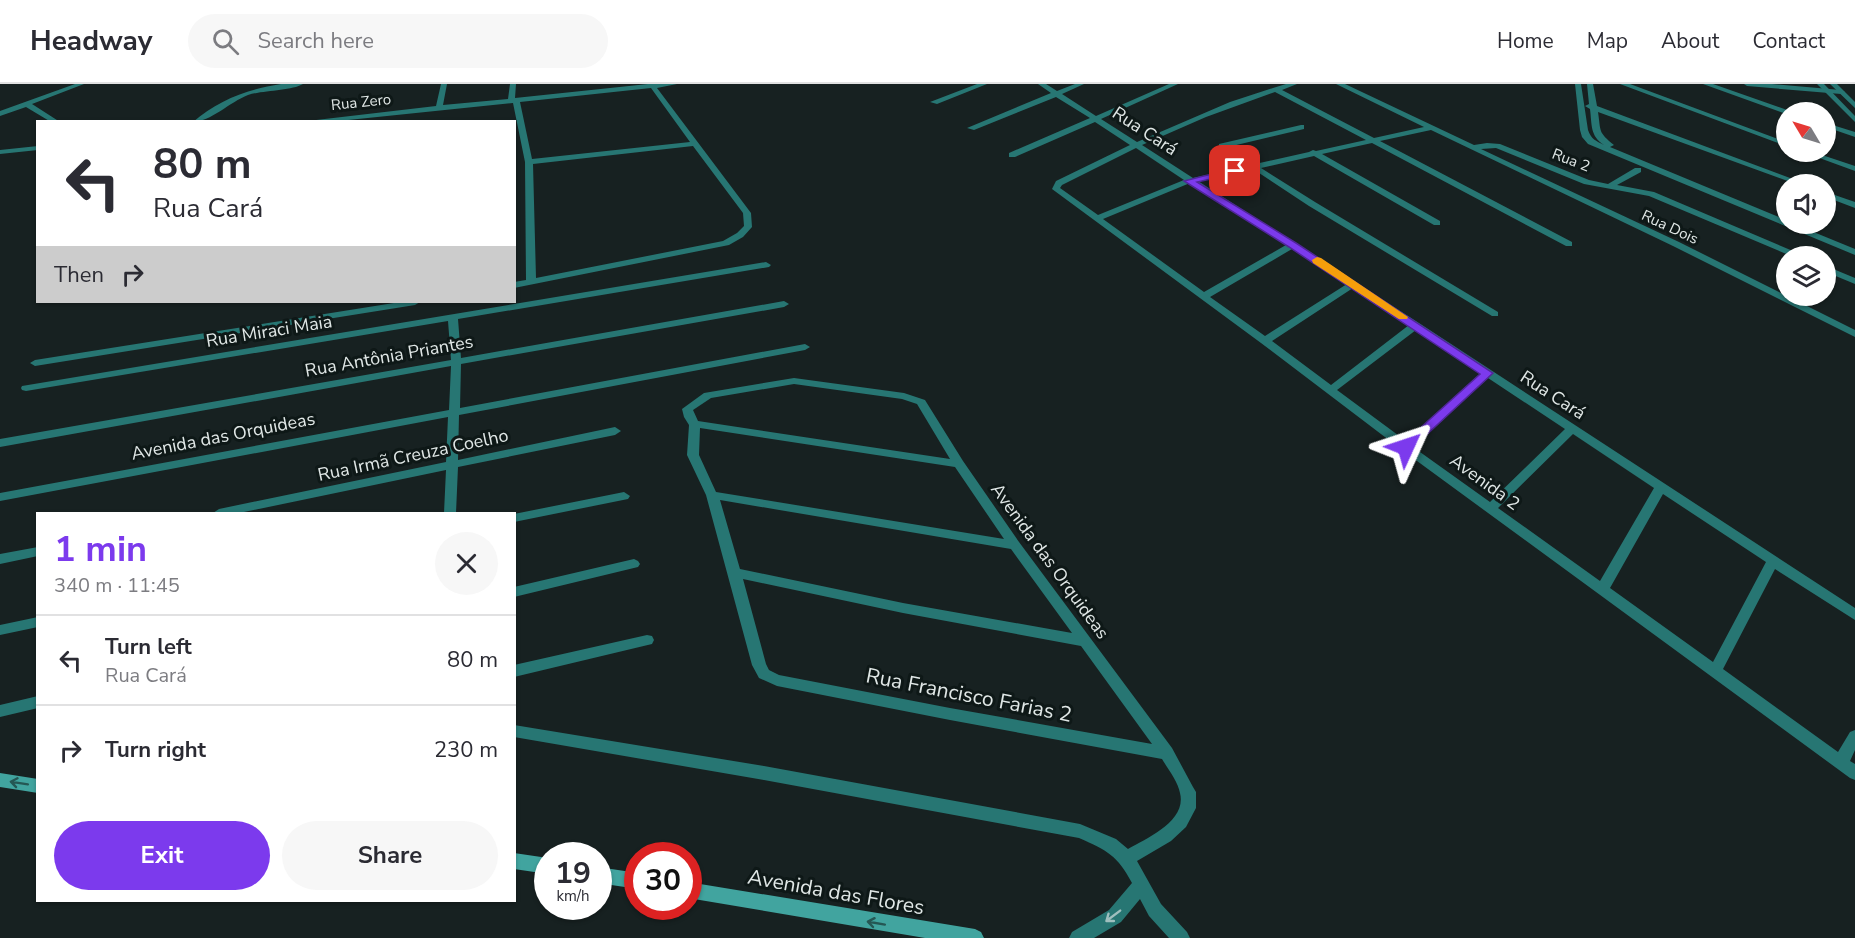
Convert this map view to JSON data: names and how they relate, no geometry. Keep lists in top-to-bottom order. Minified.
{"streets":{"main road":["Avenida das Flores"],"street":["Rua Zero","Rua Cará","Rua 2","Rua Dois","Rua Miraci Maia","Rua Antônia Priantes","Avenida das Orquideas","Rua Irmã Creuza Coelho","Avenida 2","Rua Francisco Farias 2"]},"crossings":[["Rua Cará","Avenida 2"],["Rua 2","Rua Dois"],["Avenida das Orquideas","Rua Francisco Farias 2"]],"one_way":["Avenida das Flores"],"north":"top left","page":{"header":"Headway","search":"Search here","nav":["Home","Map","About","Contact"],"turn":["80 m","Rua Cará"],"then":"Then","heading":["1 min","340 m · 11:45"],"list":[{"name":"Turn left","note":"Rua Cará","value":"80 m"},{"name":"Turn right","value":"230 m"}],"buttons":["Exit","Share"],"speed":"19 km/h","limit":"30"}}
